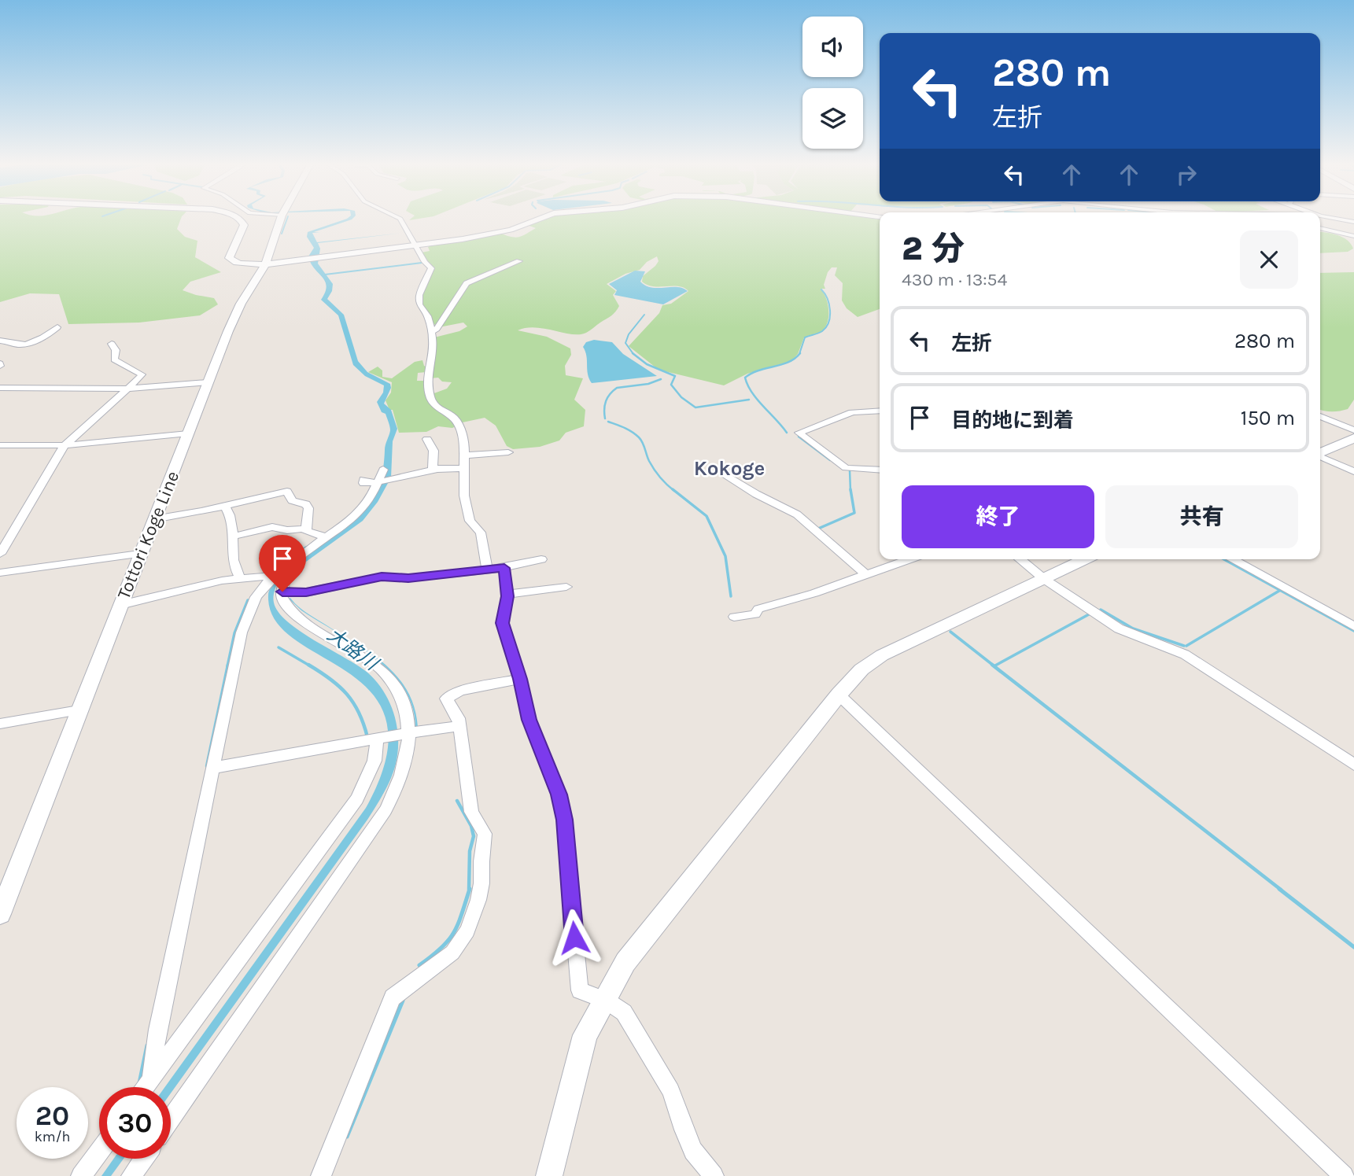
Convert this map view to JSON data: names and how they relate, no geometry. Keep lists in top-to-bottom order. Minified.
{"streets":{"street":["Tottori Koge Line"]},"districts":["Kokoge"],"water":["大路川"],"page":{"turn":["280 m","左折"],"heading":["2 分","430 m · 13:54"],"list":[{"name":"左折","value":"280 m"},{"name":"目的地に到着","value":"150 m"}],"buttons":["終了","共有"],"speed":"20 km/h","limit":"30"}}
